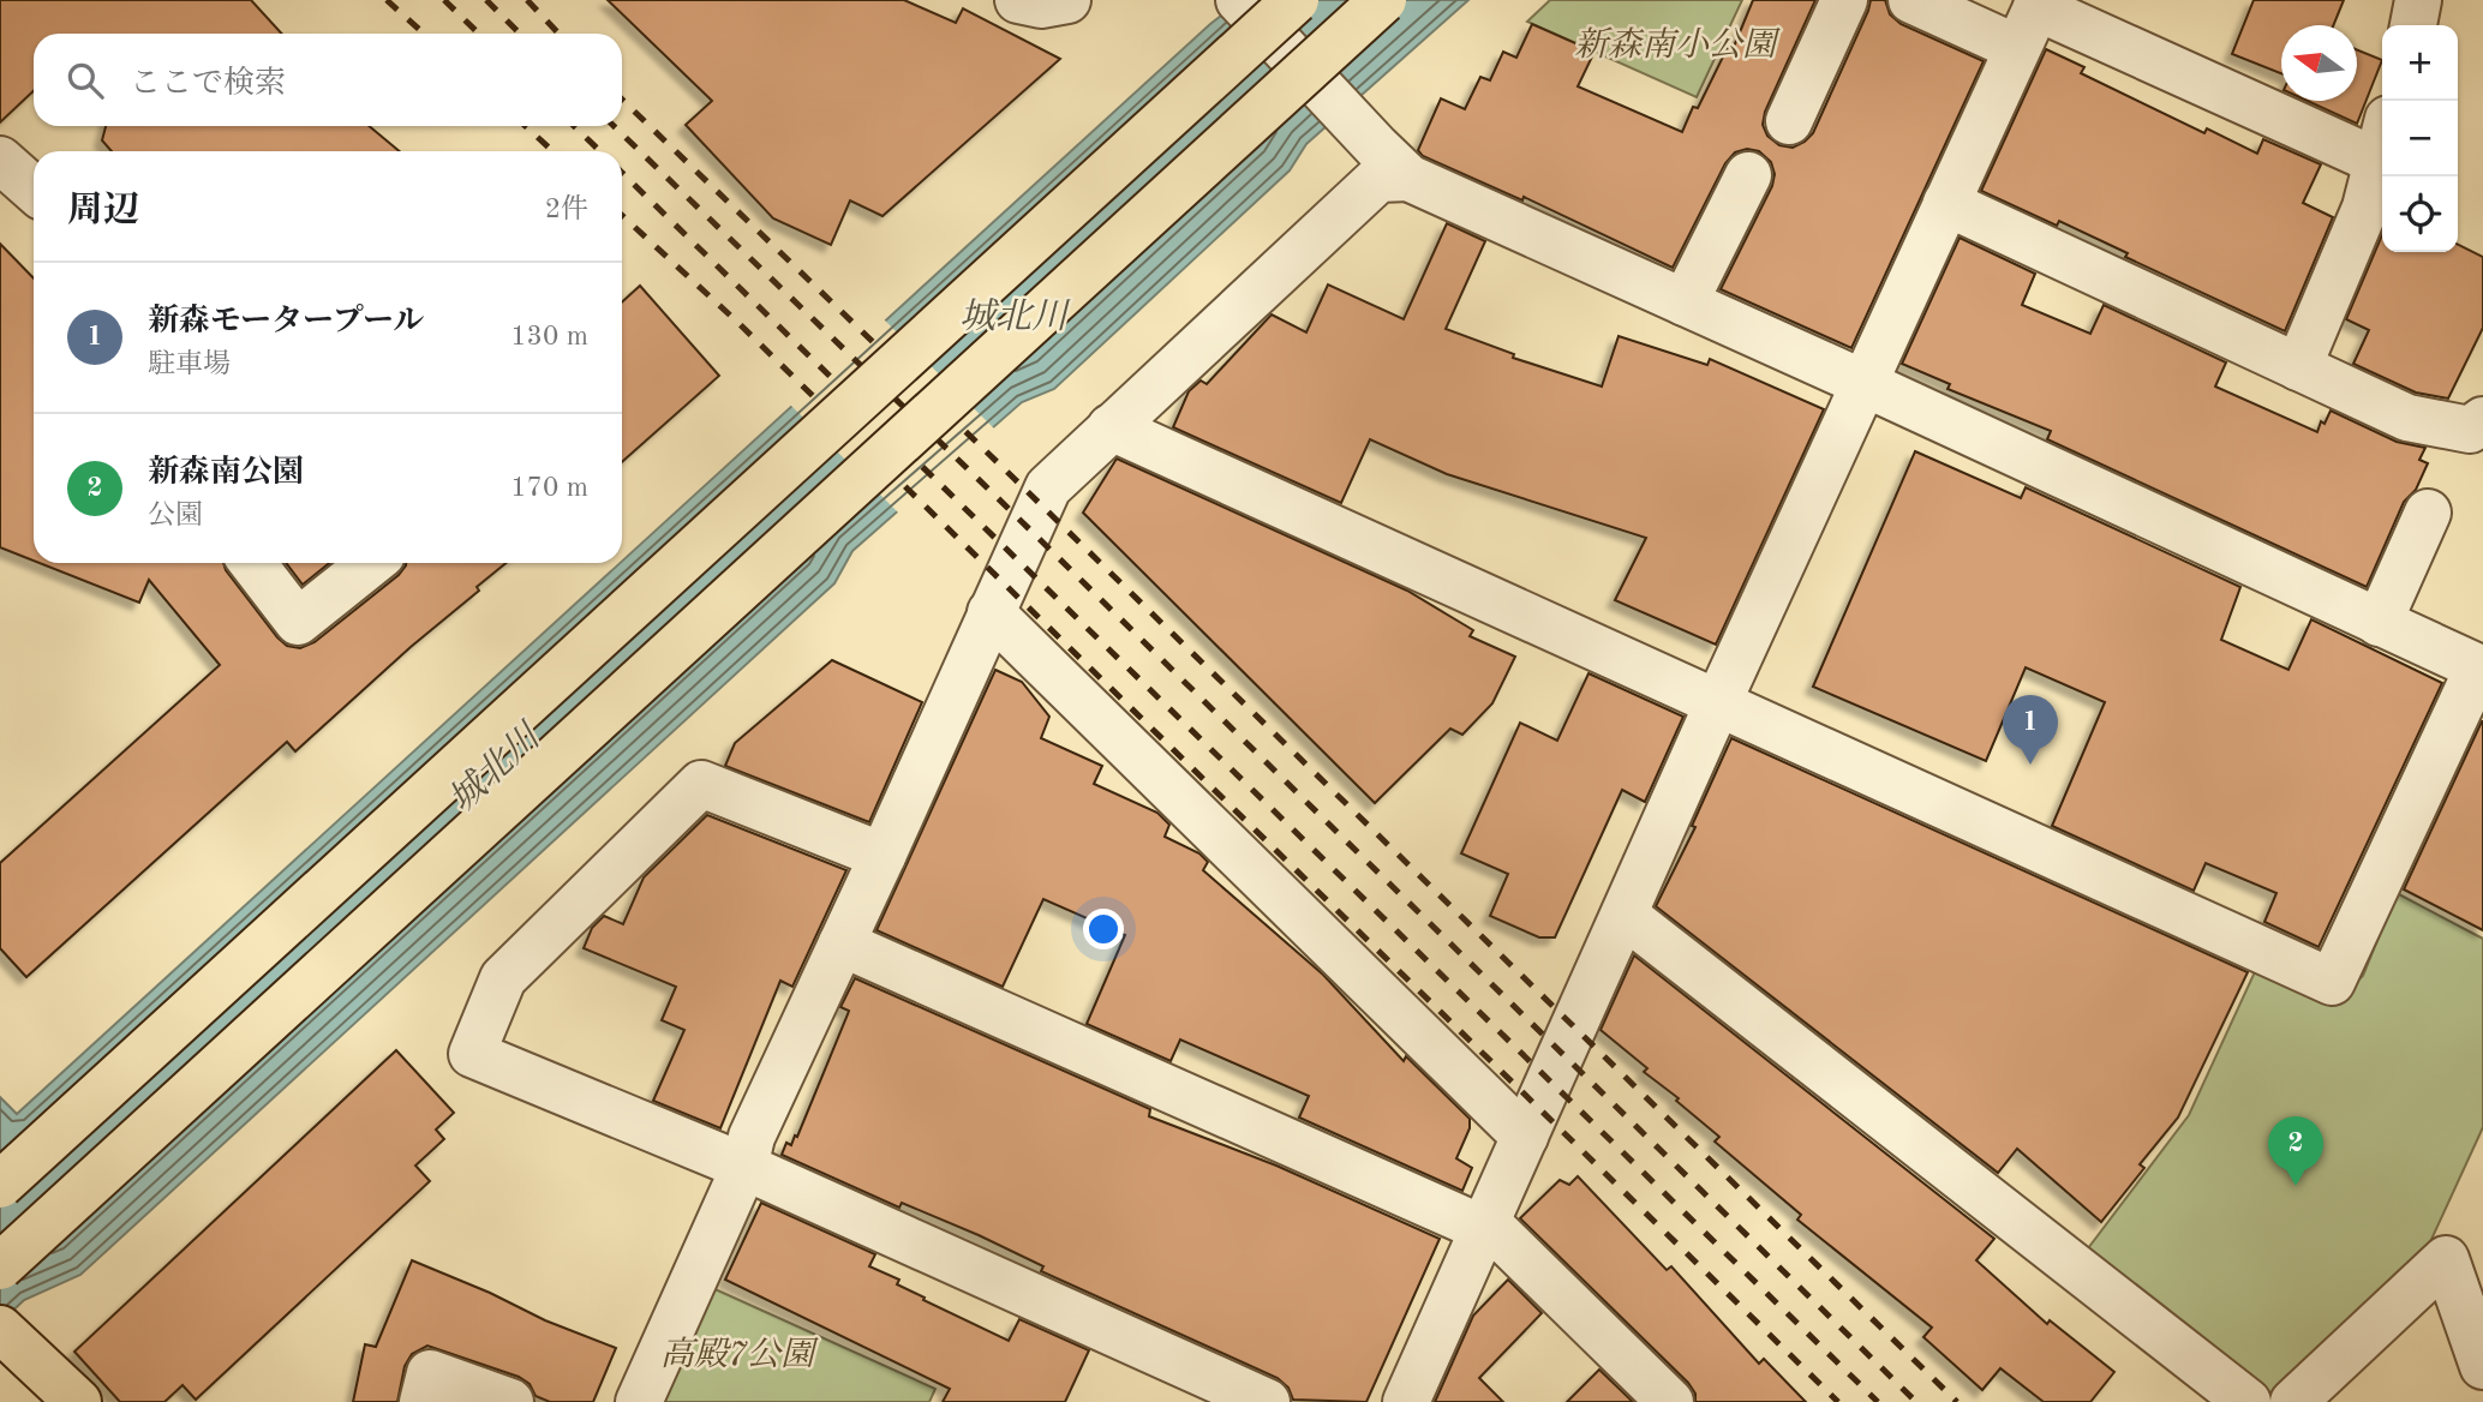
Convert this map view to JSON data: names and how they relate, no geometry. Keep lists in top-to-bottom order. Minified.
{"water":["城北川"],"parks":["新森南小公園","高殿7公園"],"north":"left","page":{"map_buttons":["+","−"],"search":"ここで検索","heading":["周辺","2件"],"list":[{"mark":"1","name":"新森モータープール","note":"駐車場","value":"130 m"},{"mark":"2","name":"新森南公園","note":"公園","value":"170 m"}],"pins":["1","2"]}}
